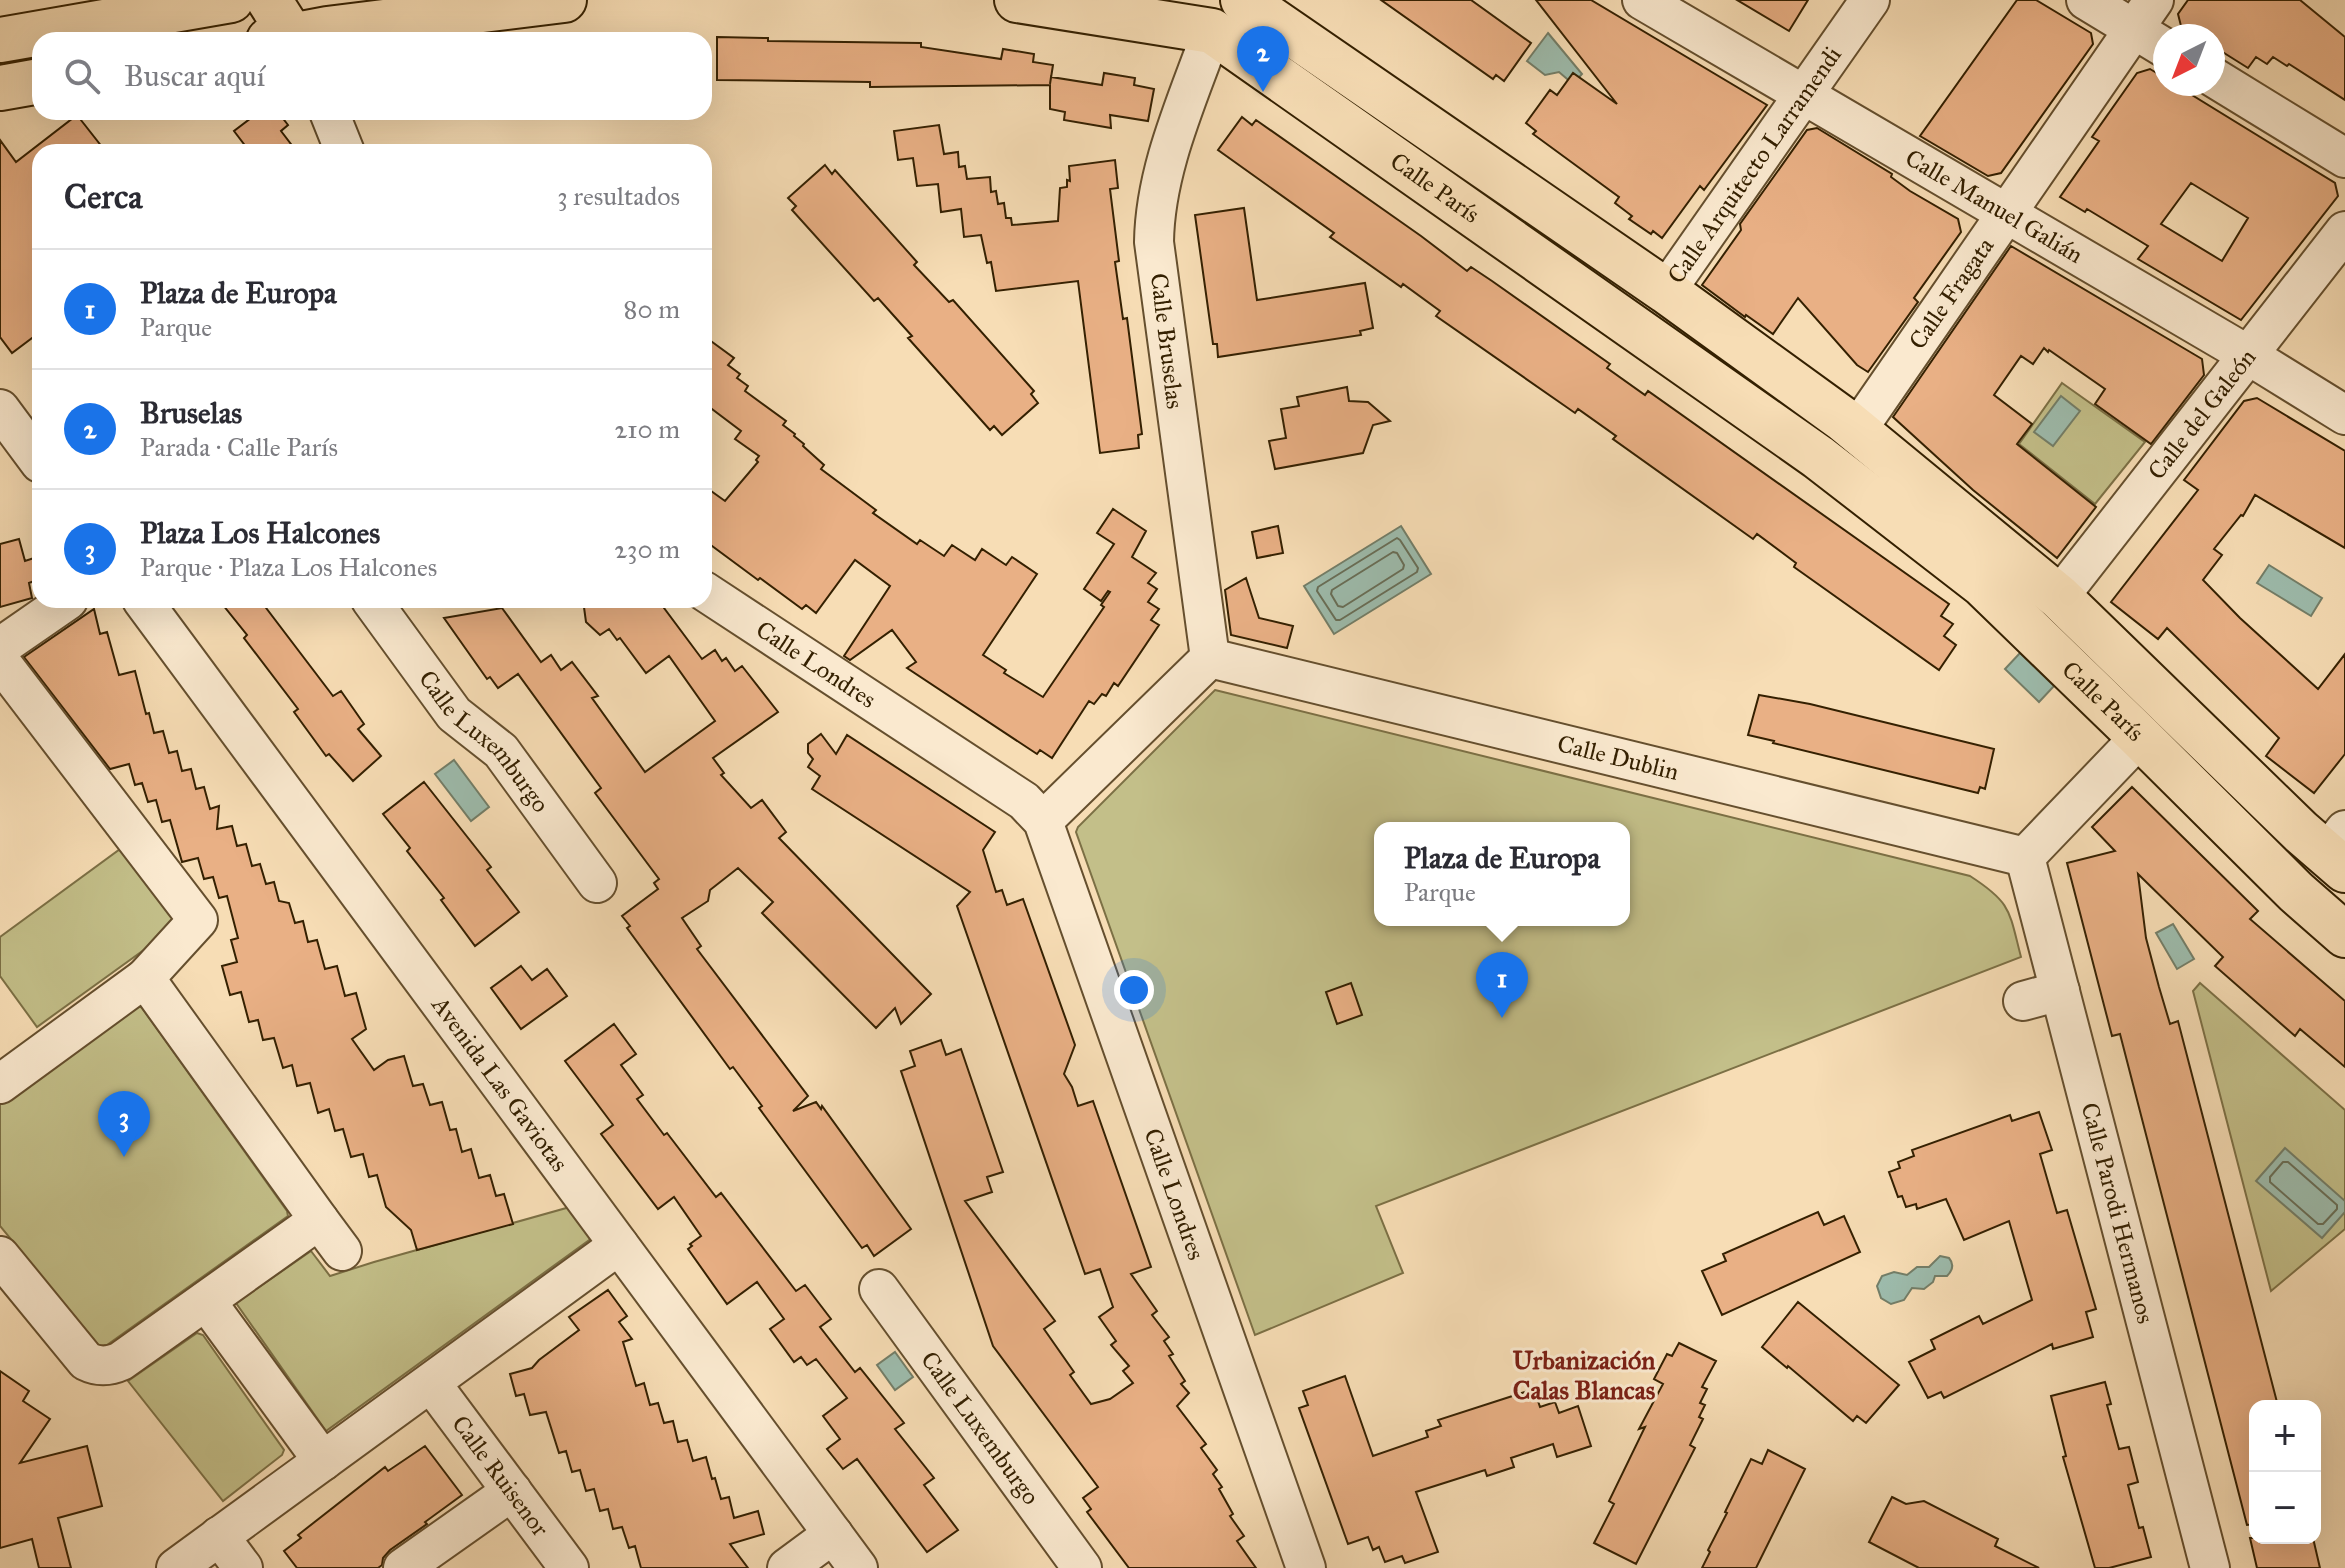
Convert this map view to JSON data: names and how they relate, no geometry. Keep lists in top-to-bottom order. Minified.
{"streets":{"main road":["Calle París"],"street":["Calle Arquitecto Larramendi","Calle Manuel Galián","Calle Fragata","Calle Bruselas","Calle del Galeón","Calle Londres","Calle Luxemburgo","Calle Dublin","Avenida Las Gaviotas","Calle Parodi Hermanos","Calle Ruisenor"]},"crossings":[["Calle Arquitecto Larramendi","Calle París"],["Calle Arquitecto Larramendi","Calle Manuel Galián"],["Calle París","Calle Fragata"],["Calle París","Calle Bruselas"],["Calle París","Calle del Galeón"],["Calle Manuel Galián","Calle Fragata"],["Calle Manuel Galián","Calle del Galeón"],["Calle Bruselas","Calle Dublin"],["Calle Dublin","Calle Parodi Hermanos"]],"districts":["Urbanización Calas Blancas"],"north":"bottom left","page":{"pins":["2","1","3"],"search":"Buscar aquí","heading":["Cerca","3 resultados"],"list":[{"mark":"1","name":"Plaza de Europa","note":"Parque","value":"80 m"},{"mark":"2","name":"Bruselas","note":"Parada · Calle París","value":"210 m"},{"mark":"3","name":"Plaza Los Halcones","note":"Parque · Plaza Los Halcones","value":"230 m"}],"popup":["Plaza de Europa","Parque"],"map_buttons":["+","−"]}}
